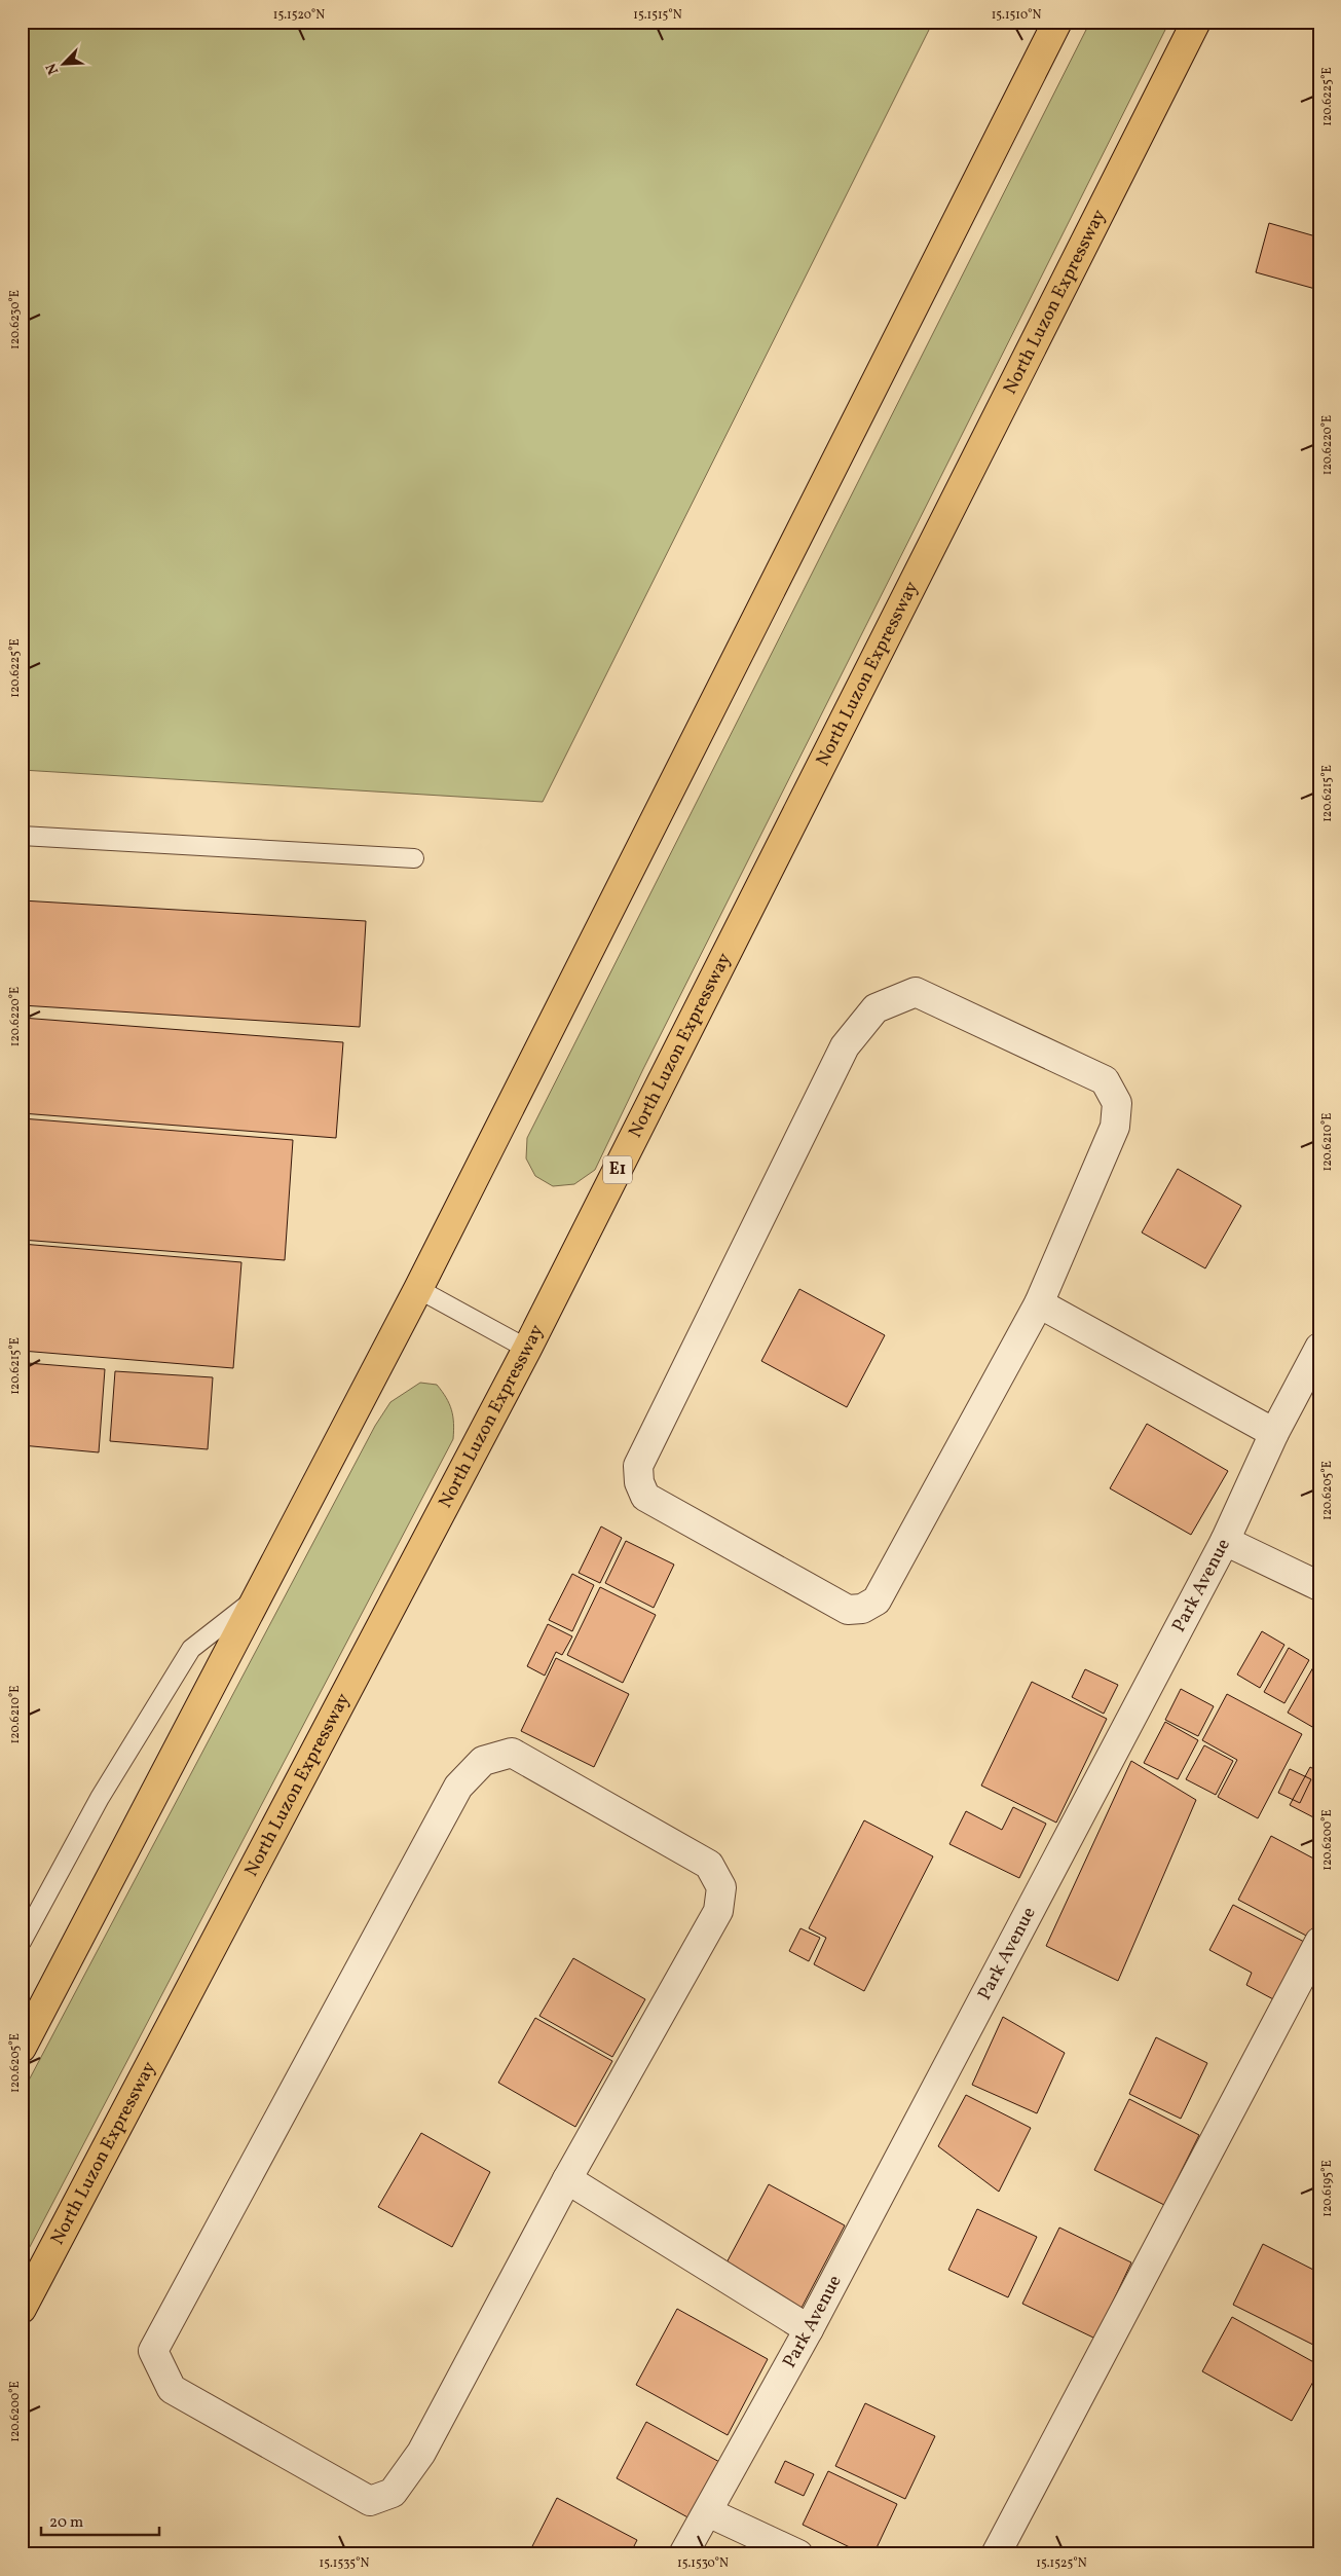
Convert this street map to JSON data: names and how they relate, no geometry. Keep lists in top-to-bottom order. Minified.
{"streets":{"highway":["North Luzon Expressway","E1"],"street":["Park Avenue"]},"scale_bar":"20 m","north":"bottom left","coordinates":["15.1520°N","15.1515°N","15.1510°N","120.6225°E","120.6230°E","120.6220°E","120.6215°E","120.6210°E","120.6205°E","120.6200°E","120.6195°E","15.1535°N","15.1530°N","15.1525°N"]}
